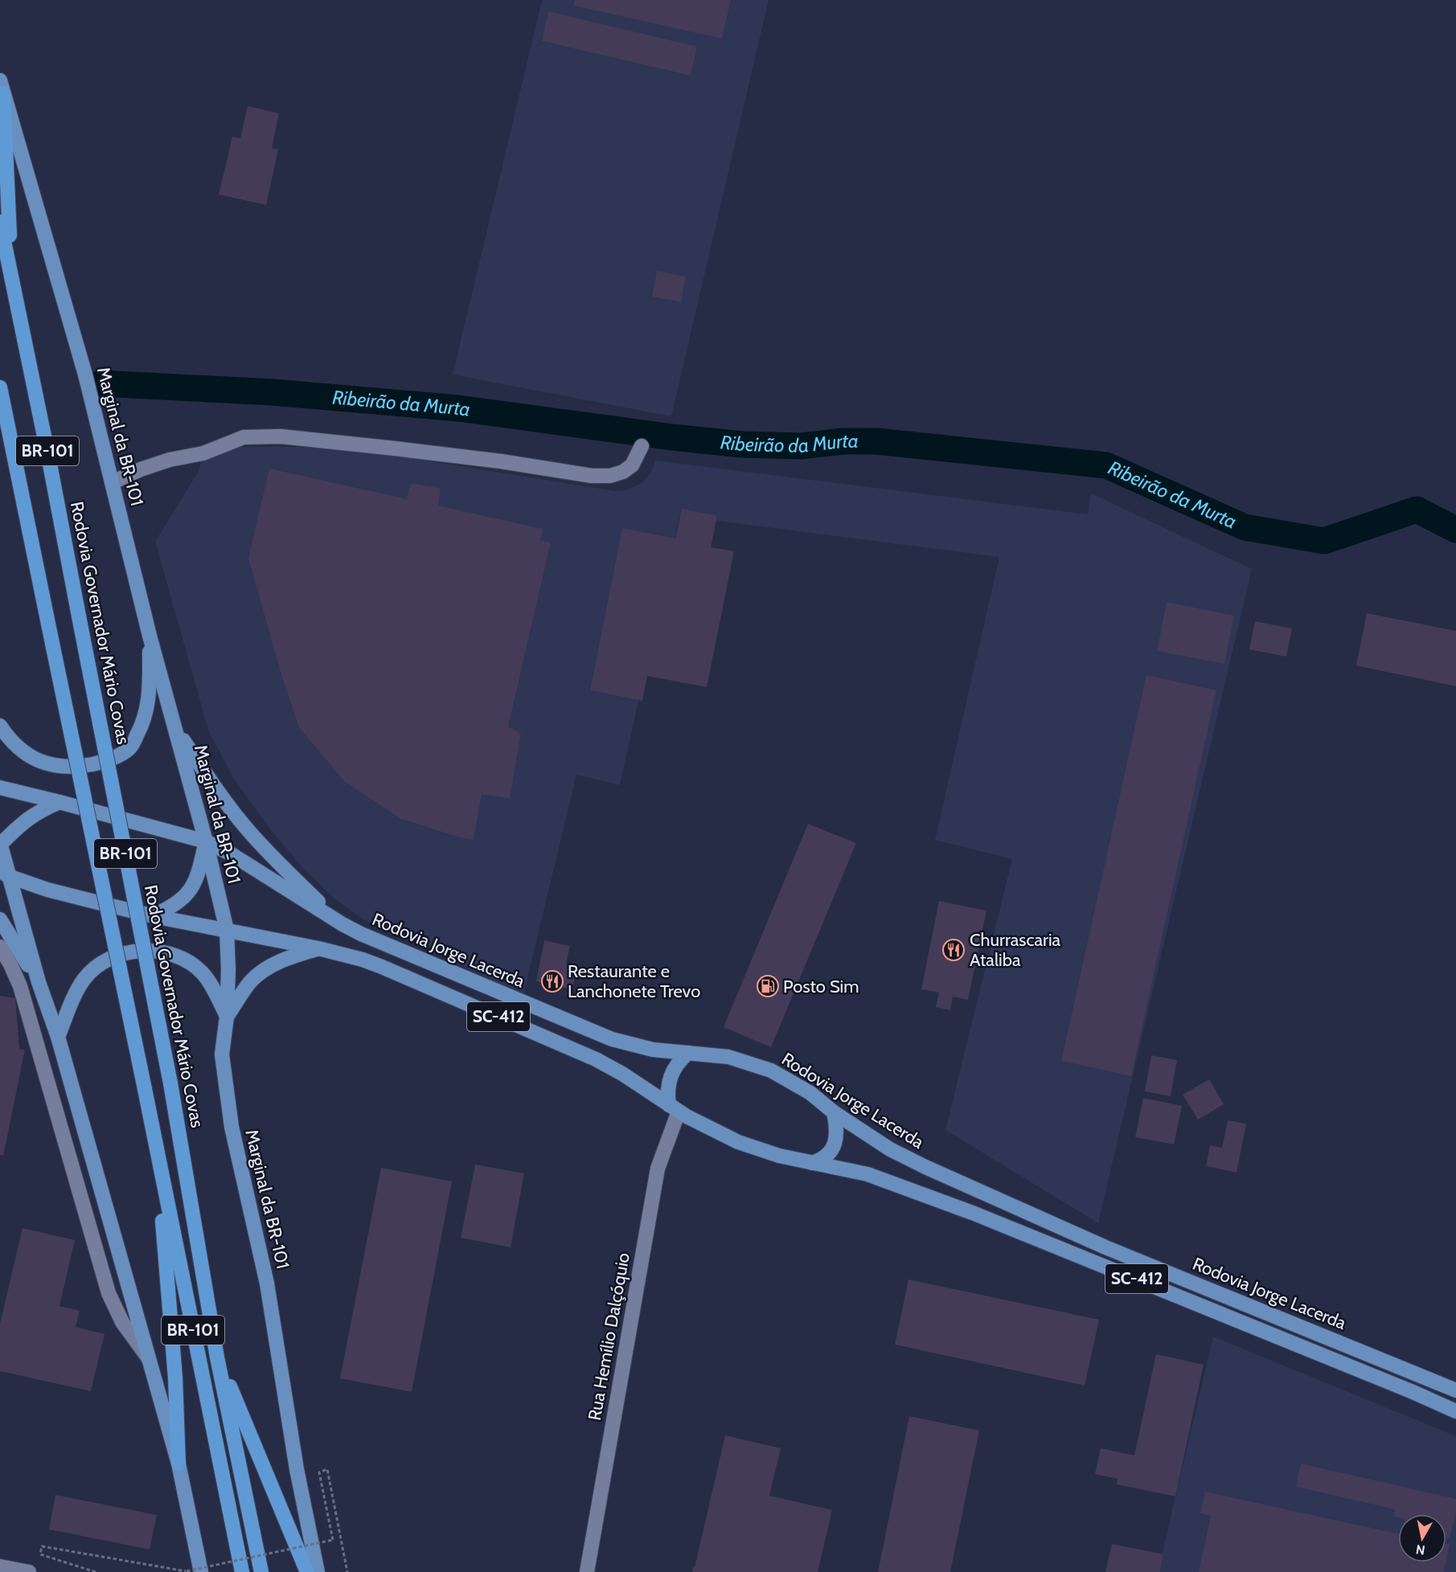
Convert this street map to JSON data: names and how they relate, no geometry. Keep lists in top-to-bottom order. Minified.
{"streets":{"highway":["BR-101","Rodovia Governador Mário Covas"],"main road":["Marginal da BR-101","Rodovia Jorge Lacerda","SC-412"],"street":["Rua Hemílio Dalçóquio"]},"crossings":[["Marginal da BR-101","Rodovia Jorge Lacerda"],["Rodovia Jorge Lacerda","Rua Hemílio Dalçóquio"]],"water":["Ribeirão da Murta"],"places":{"restaurant":["Churrascaria Ataliba","Restaurante e Lanchonete Trevo"],"fuel station":["Posto Sim"]},"north":"bottom"}
